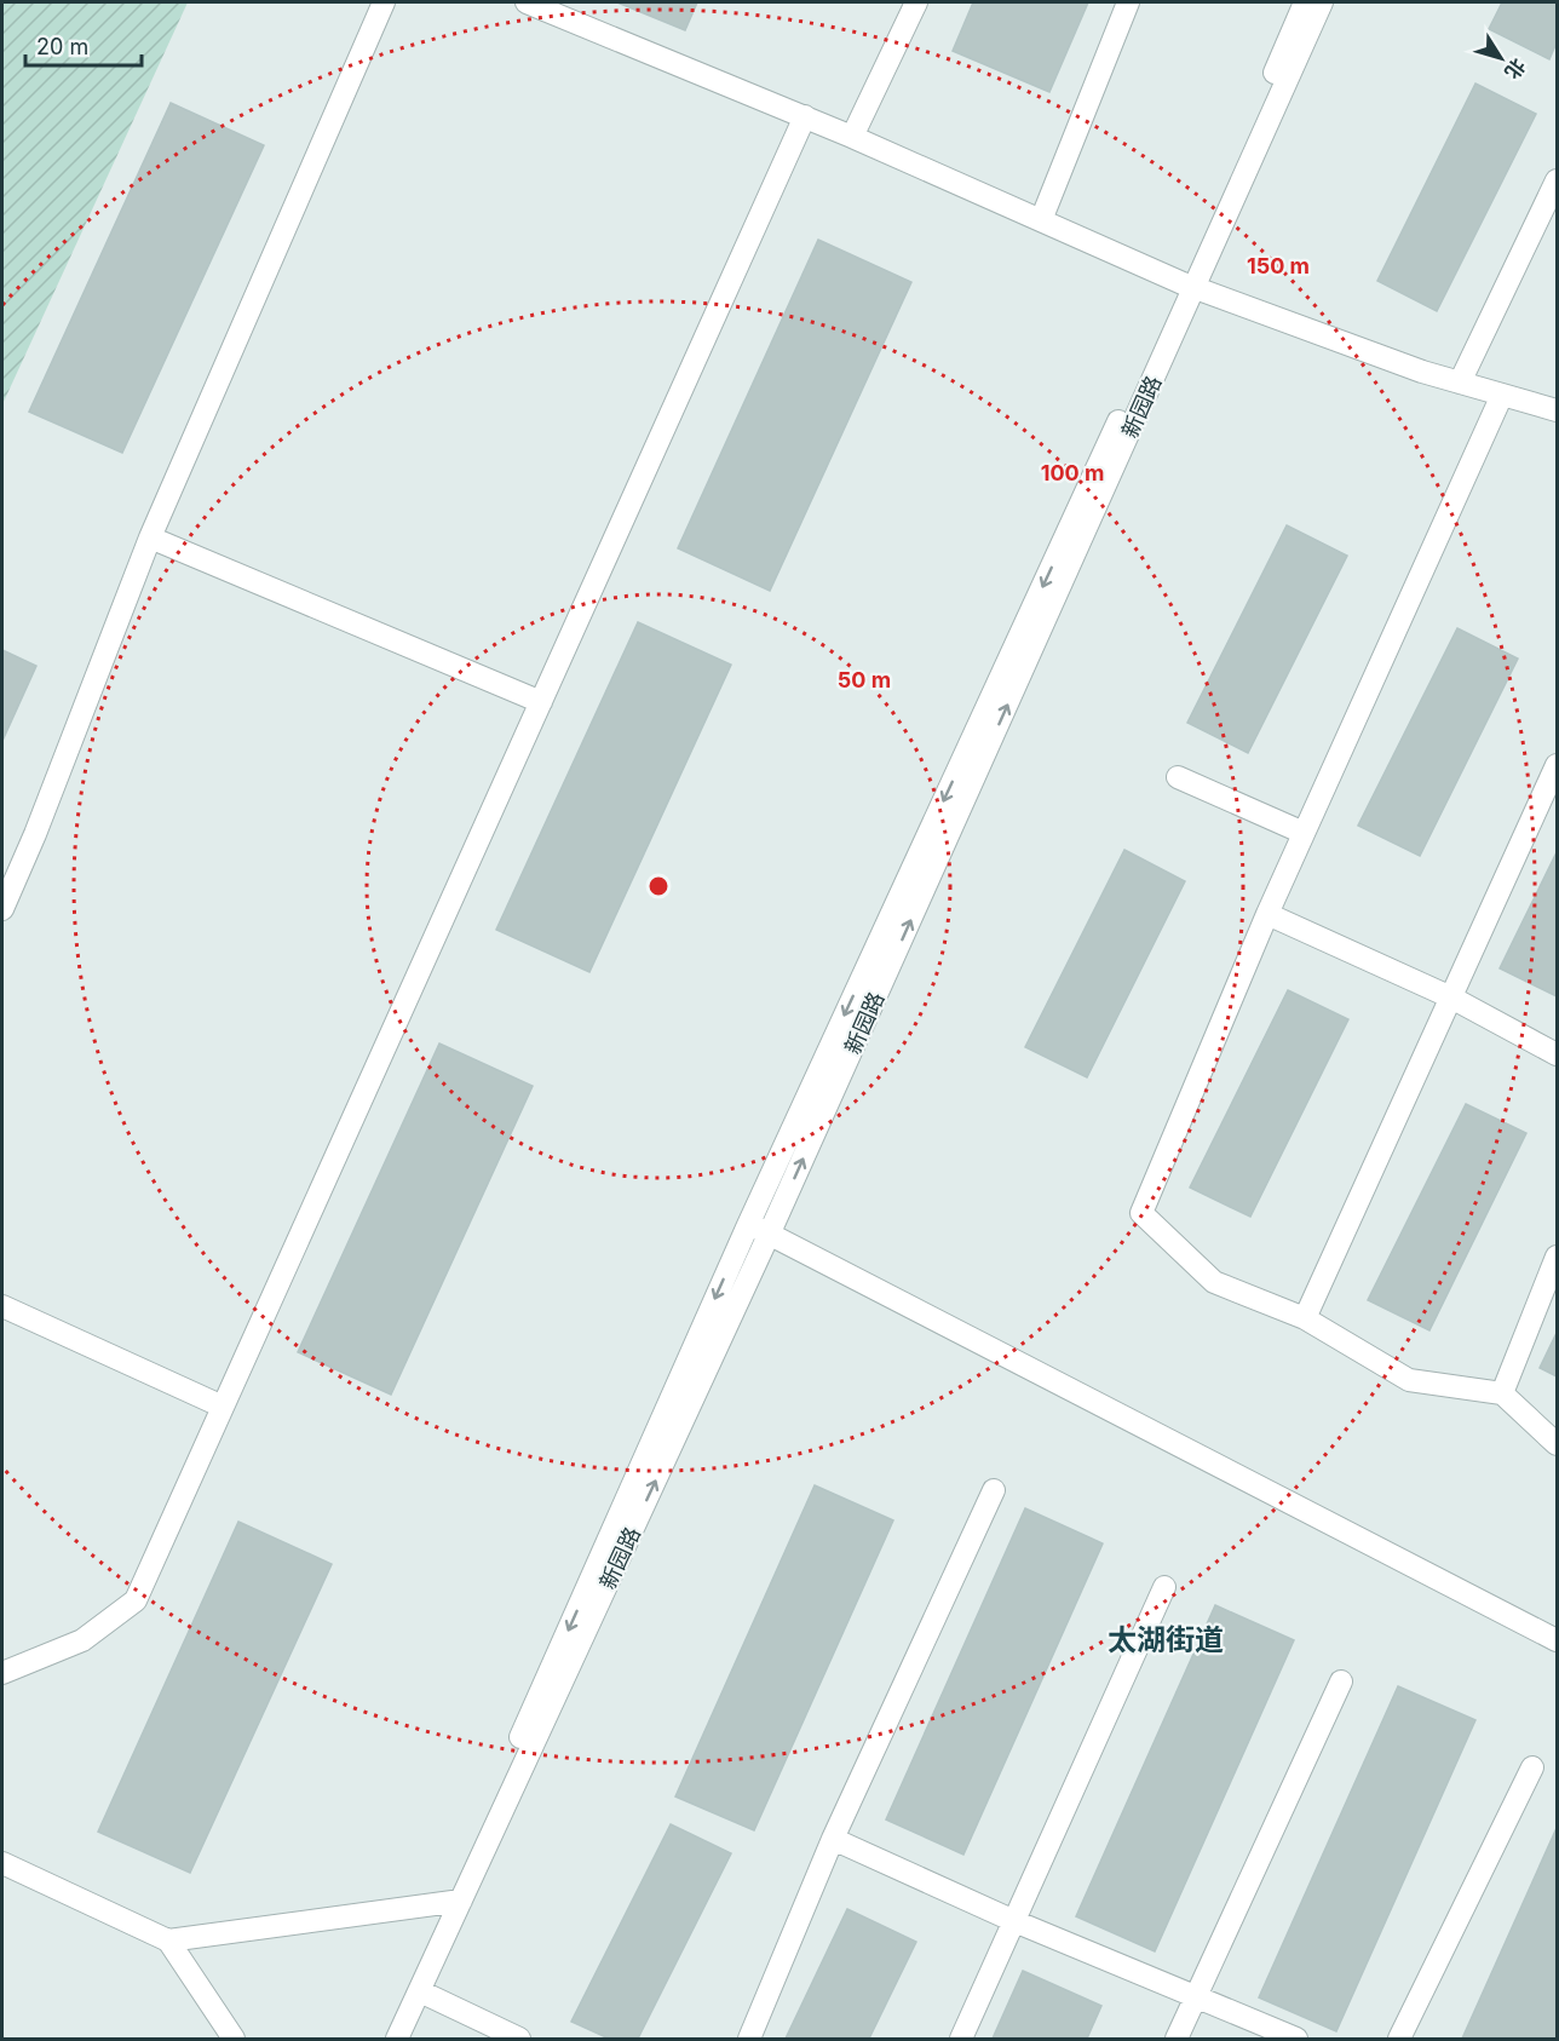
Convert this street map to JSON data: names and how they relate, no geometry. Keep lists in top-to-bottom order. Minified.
{"streets":{"street":["新园路"]},"districts":["太湖街道"],"scale_bar":"20 m","north":"bottom right","rings":["150 m","100 m","50 m"]}
